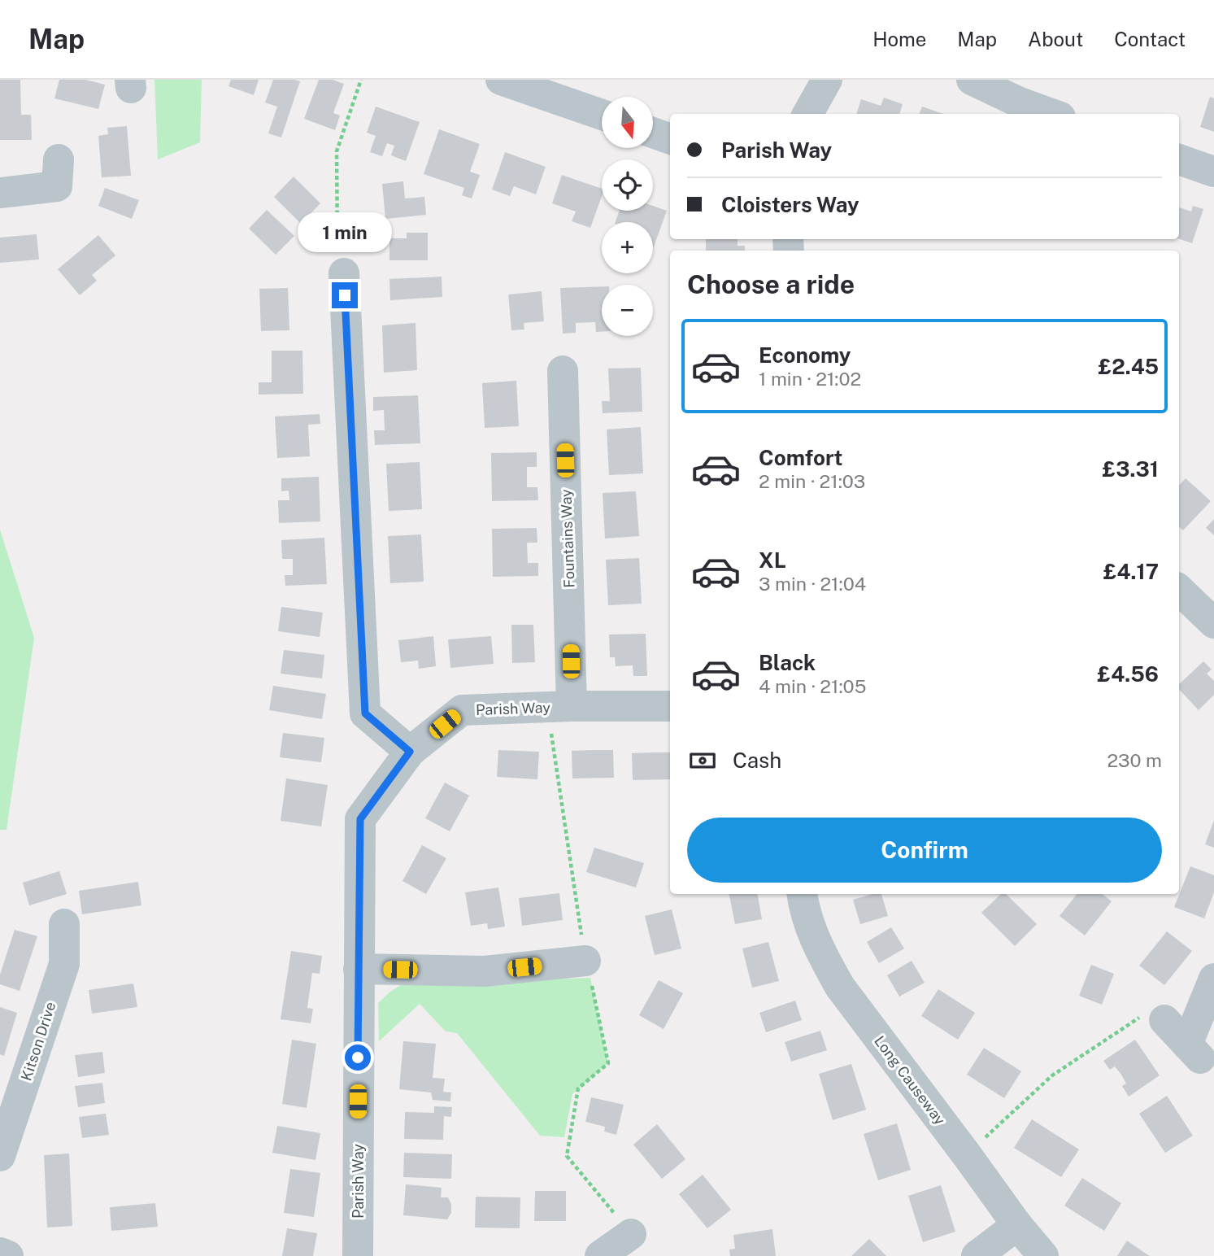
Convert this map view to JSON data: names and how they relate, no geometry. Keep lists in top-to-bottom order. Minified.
{"streets":{"street":["Fountains Way","Parish Way","Kitson Drive","Long Causeway"]},"crossings":[["Fountains Way","Parish Way"]],"north":"bottom","page":{"header":"Map","nav":["Home","Map","About","Contact"],"map_buttons":["+","−"],"banner":["Parish Way","Cloisters Way"],"bubble":"1 min","heading":"Choose a ride","list":[{"name":"Economy","note":"1 min · 21:02","value":"£2.45"},{"name":"Comfort","note":"2 min · 21:03","value":"£3.31"},{"name":"XL","note":"3 min · 21:04","value":"£4.17"},{"name":"Black","note":"4 min · 21:05","value":"£4.56"}],"pay":["Cash","230 m"],"buttons":"Confirm"}}
